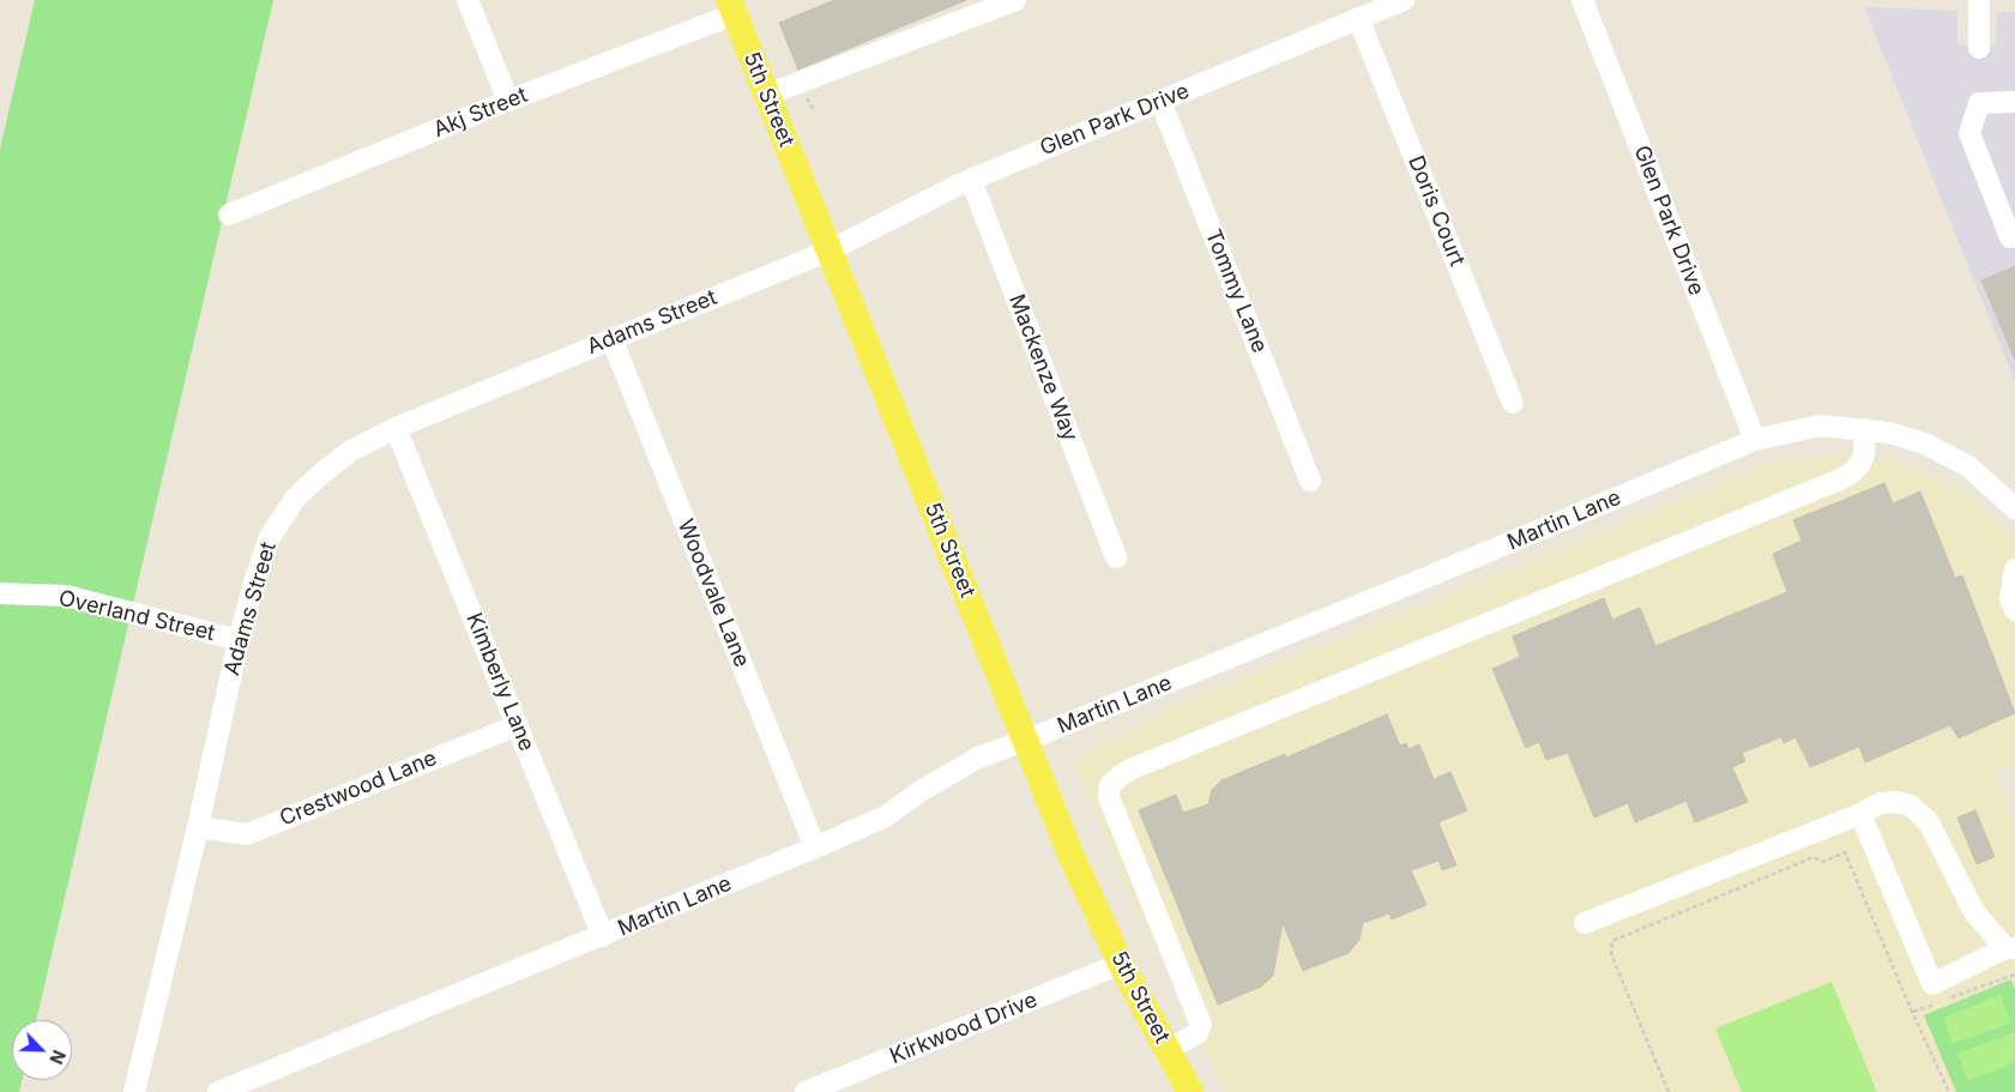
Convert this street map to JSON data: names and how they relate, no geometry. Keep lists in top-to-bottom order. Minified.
{"streets":{"main road":["5th Street"],"street":["Akj Street","Glen Park Drive","Doris Court","Tommy Lane","Adams Street","Mackenze Way","Martin Lane","Woodvale Lane","Overland Street","Kimberly Lane","Crestwood Lane","Kirkwood Drive"]},"crossings":[["5th Street","Akj Street"],["5th Street","Glen Park Drive"],["5th Street","Adams Street"],["5th Street","Martin Lane"],["5th Street","Kirkwood Drive"],["Glen Park Drive","Doris Court"],["Glen Park Drive","Tommy Lane"],["Glen Park Drive","Adams Street"],["Glen Park Drive","Mackenze Way"],["Glen Park Drive","Martin Lane"],["Adams Street","Woodvale Lane"],["Adams Street","Overland Street"],["Adams Street","Kimberly Lane"],["Adams Street","Crestwood Lane"],["Martin Lane","Woodvale Lane"],["Martin Lane","Kimberly Lane"],["Kimberly Lane","Crestwood Lane"]],"north":"bottom right"}
